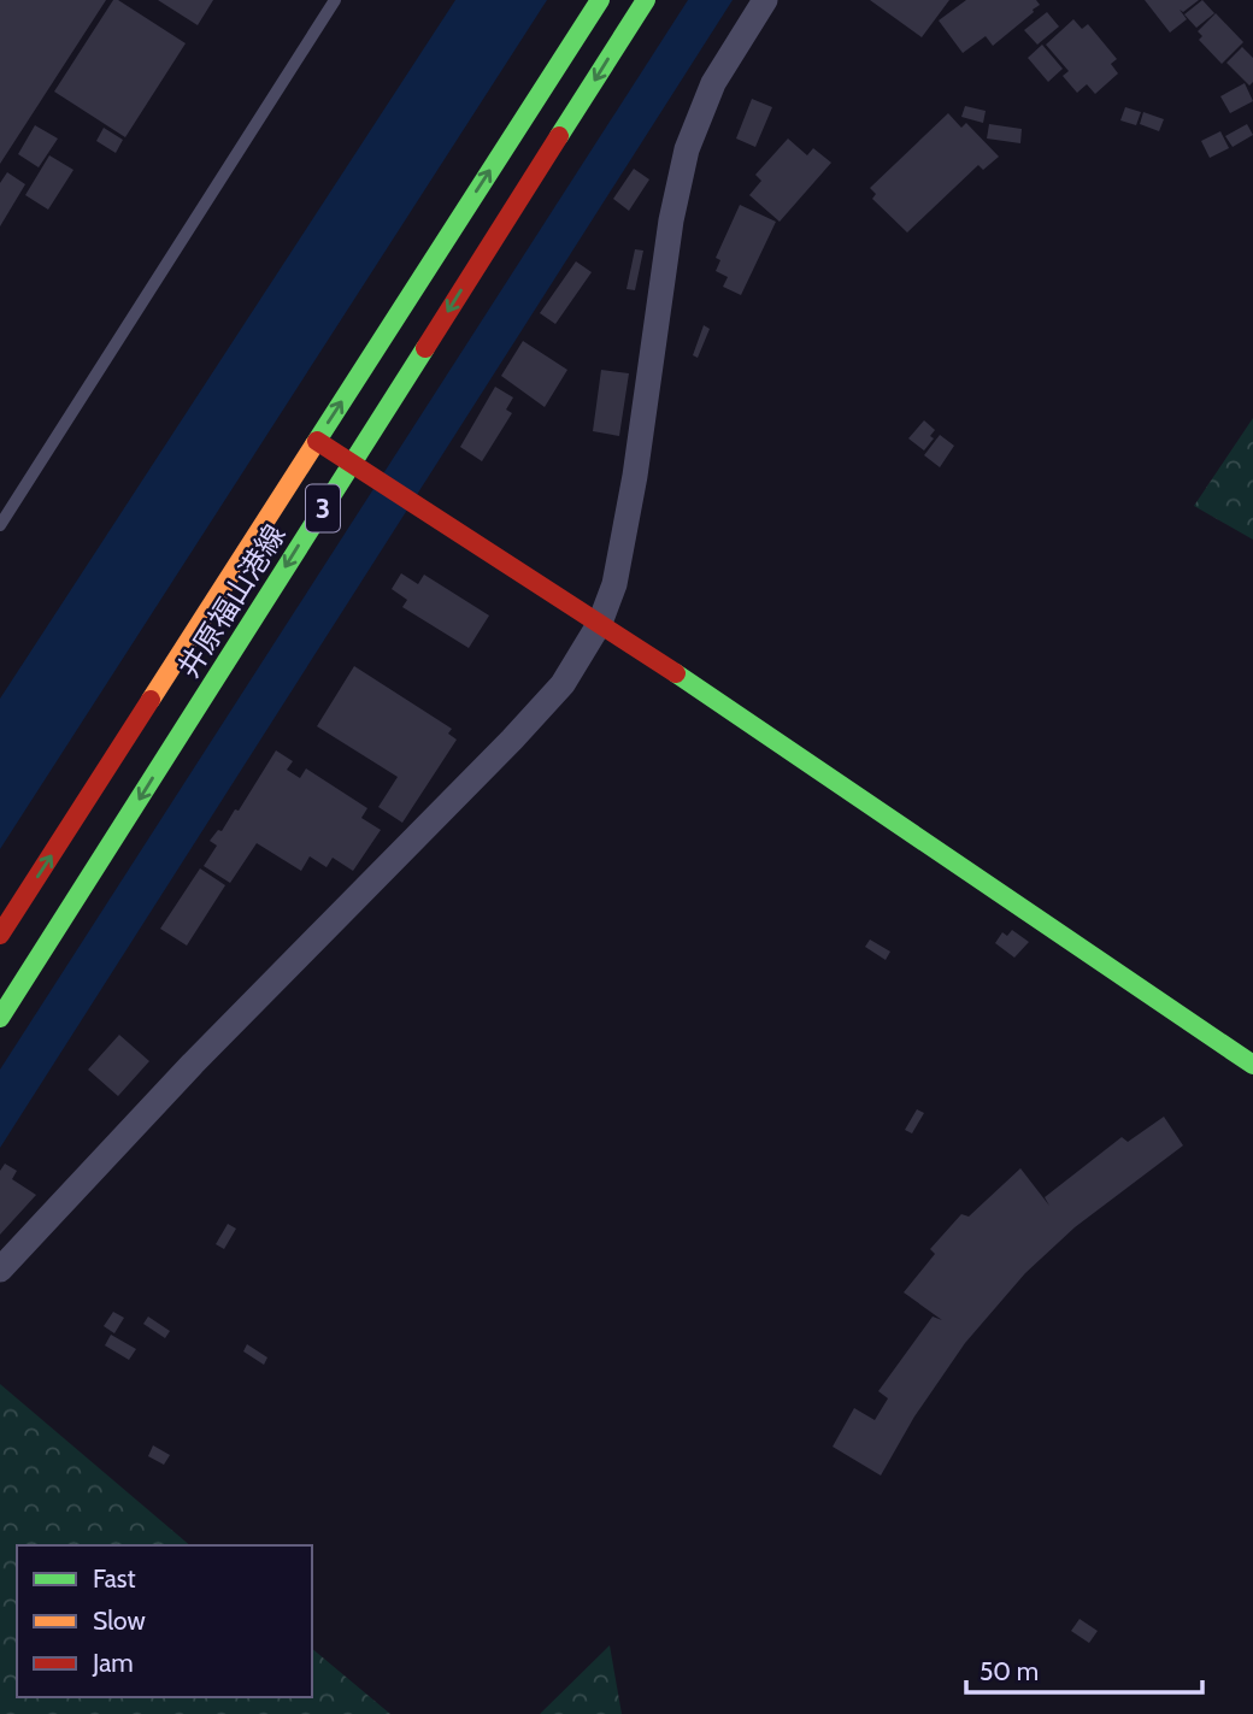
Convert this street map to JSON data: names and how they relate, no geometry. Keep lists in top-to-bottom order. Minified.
{"streets":{"main road":["3","井原福山港線"]},"legend":["Fast","Slow","Jam"],"scale_bar":"50 m"}
